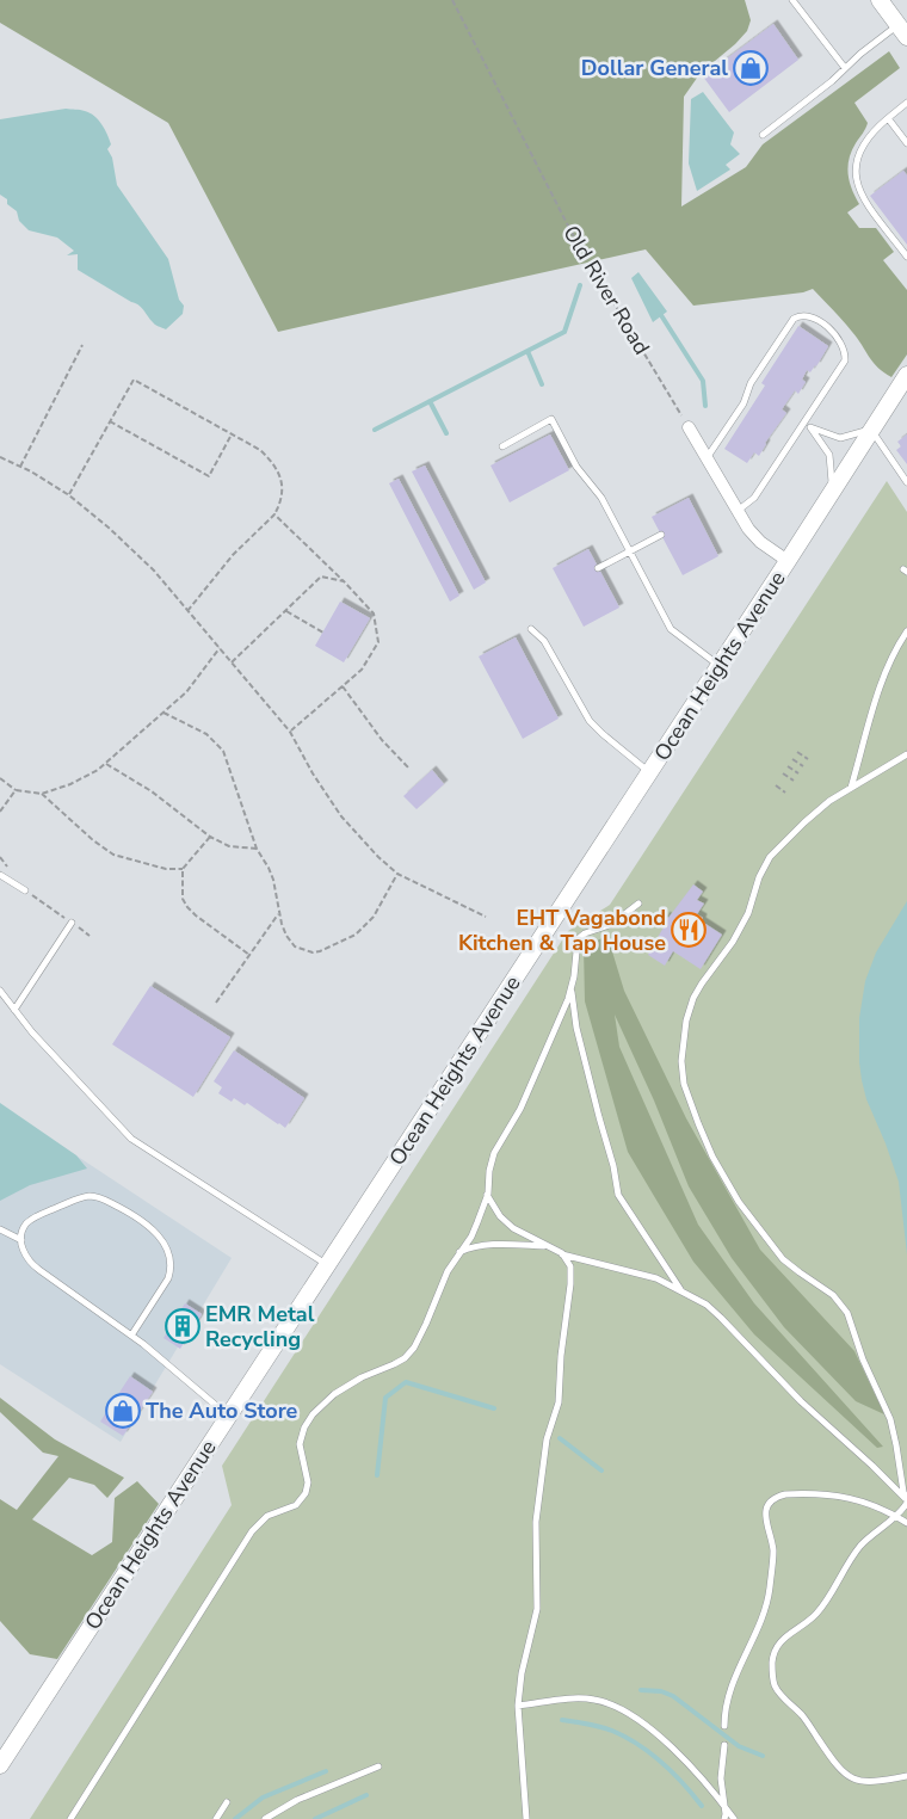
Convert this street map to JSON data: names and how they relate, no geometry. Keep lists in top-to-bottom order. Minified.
{"streets":{"main road":["Ocean Heights Avenue"],"path":["Old River Road"]},"places":{"shop":["Dollar General","The Auto Store"],"restaurant":["EHT Vagabond Kitchen & Tap House"],"building":["EMR Metal Recycling"]}}
